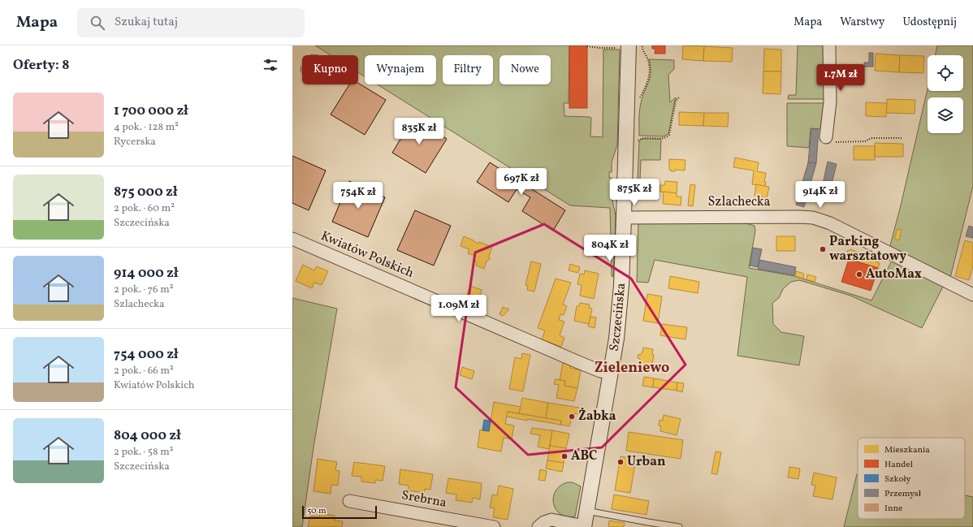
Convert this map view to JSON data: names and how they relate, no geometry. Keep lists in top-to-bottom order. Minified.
{"streets":{"street":["Szlachecka","Kwiatów Polskich","Szczecińska","Srebrna"]},"crossings":[["Szlachecka","Szczecińska"],["Kwiatów Polskich","Szczecińska"]],"districts":["Zieleniewo"],"places":["Parking warsztatowy","AutoMax","Żabka","ABC","Urban"],"legend":["Mieszkania","Handel","Szkoły","Przemysł","Inne"],"scale_bar":"50 m","page":{"header":"Mapa","search":"Szukaj tutaj","nav":["Mapa","Warstwy","Udostępnij"],"heading":"Oferty: 8","chip":["Kupno","Wynajem","Filtry","Nowe"],"price":["1.7M zł","835K zł","697K zł","875K zł","914K zł","754K zł","804K zł","1.09M zł"],"list":[{"name":"1 700 000 zł","note":"4 pok. · 128 m² · Rycerska"},{"name":"875 000 zł","note":"2 pok. · 60 m² · Szczecińska"},{"name":"914 000 zł","note":"2 pok. · 76 m² · Szlachecka"},{"name":"754 000 zł","note":"2 pok. · 66 m² · Kwiatów Polskich"},{"name":"804 000 zł","note":"2 pok. · 58 m² · Szczecińska"}],"scale":"50 m"}}
